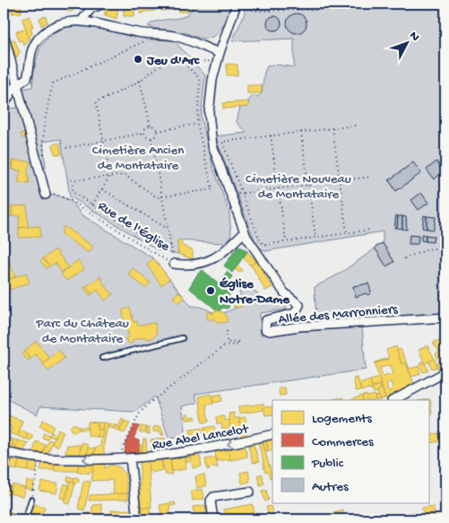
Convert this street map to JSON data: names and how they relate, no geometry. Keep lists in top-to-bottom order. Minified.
{"streets":{"street":["Rue de l'Église","Allée des Marronniers","Rue Abel Lancelot"]},"crossings":[["Rue de l'Église","Allée des Marronniers"]],"one_way":["Rue Abel Lancelot"],"parks":["Cimetière Ancien de Montataire","Cimetière Nouveau de Montataire","Parc du Château de Montataire"],"places":["Jeu d'Arc","Église Notre-Dame"],"legend":["Logements","Commerces","Public","Autres"],"north":"top right"}
